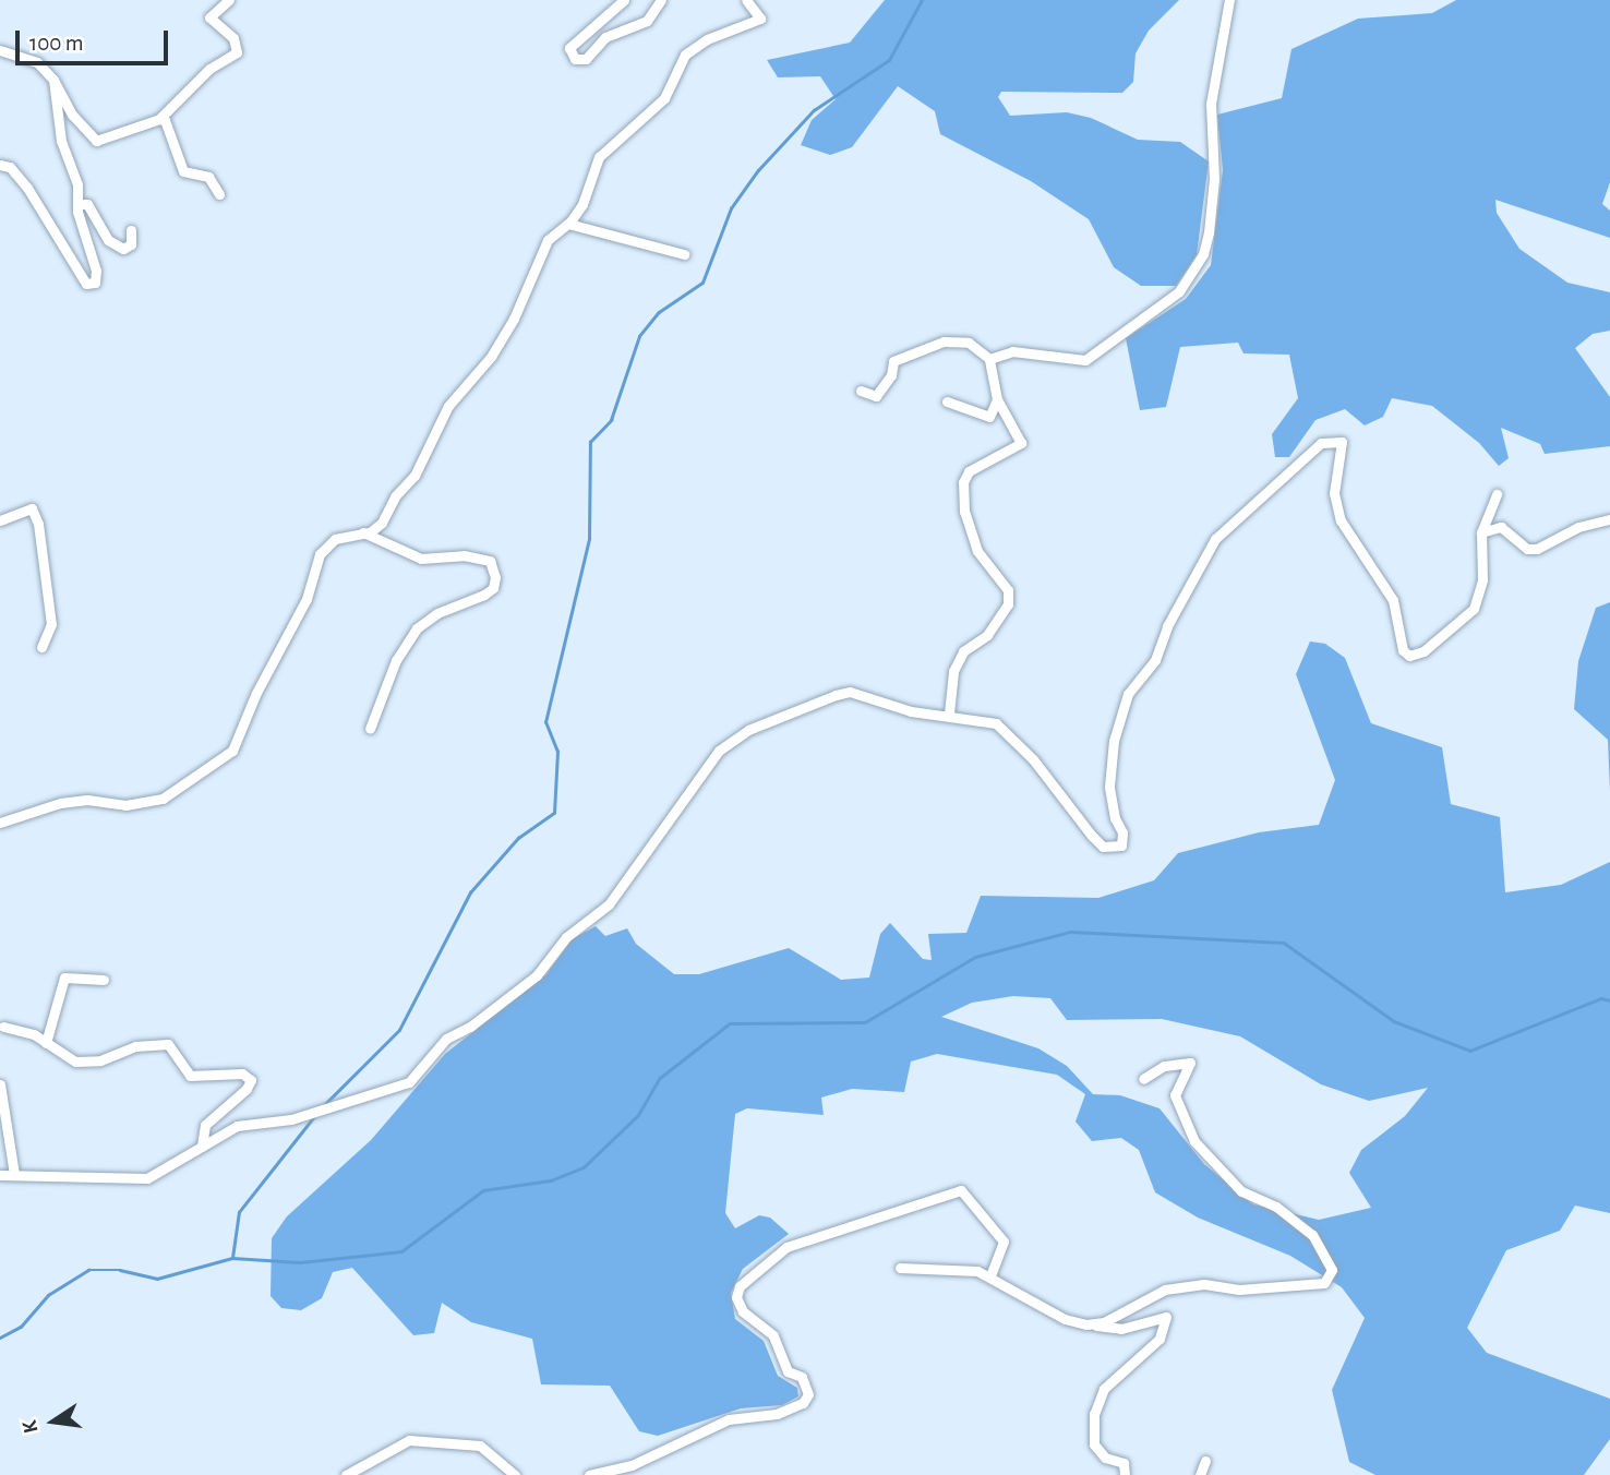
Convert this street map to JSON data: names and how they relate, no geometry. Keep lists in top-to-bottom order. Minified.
{"scale_bar":"100 m","north":"left"}
